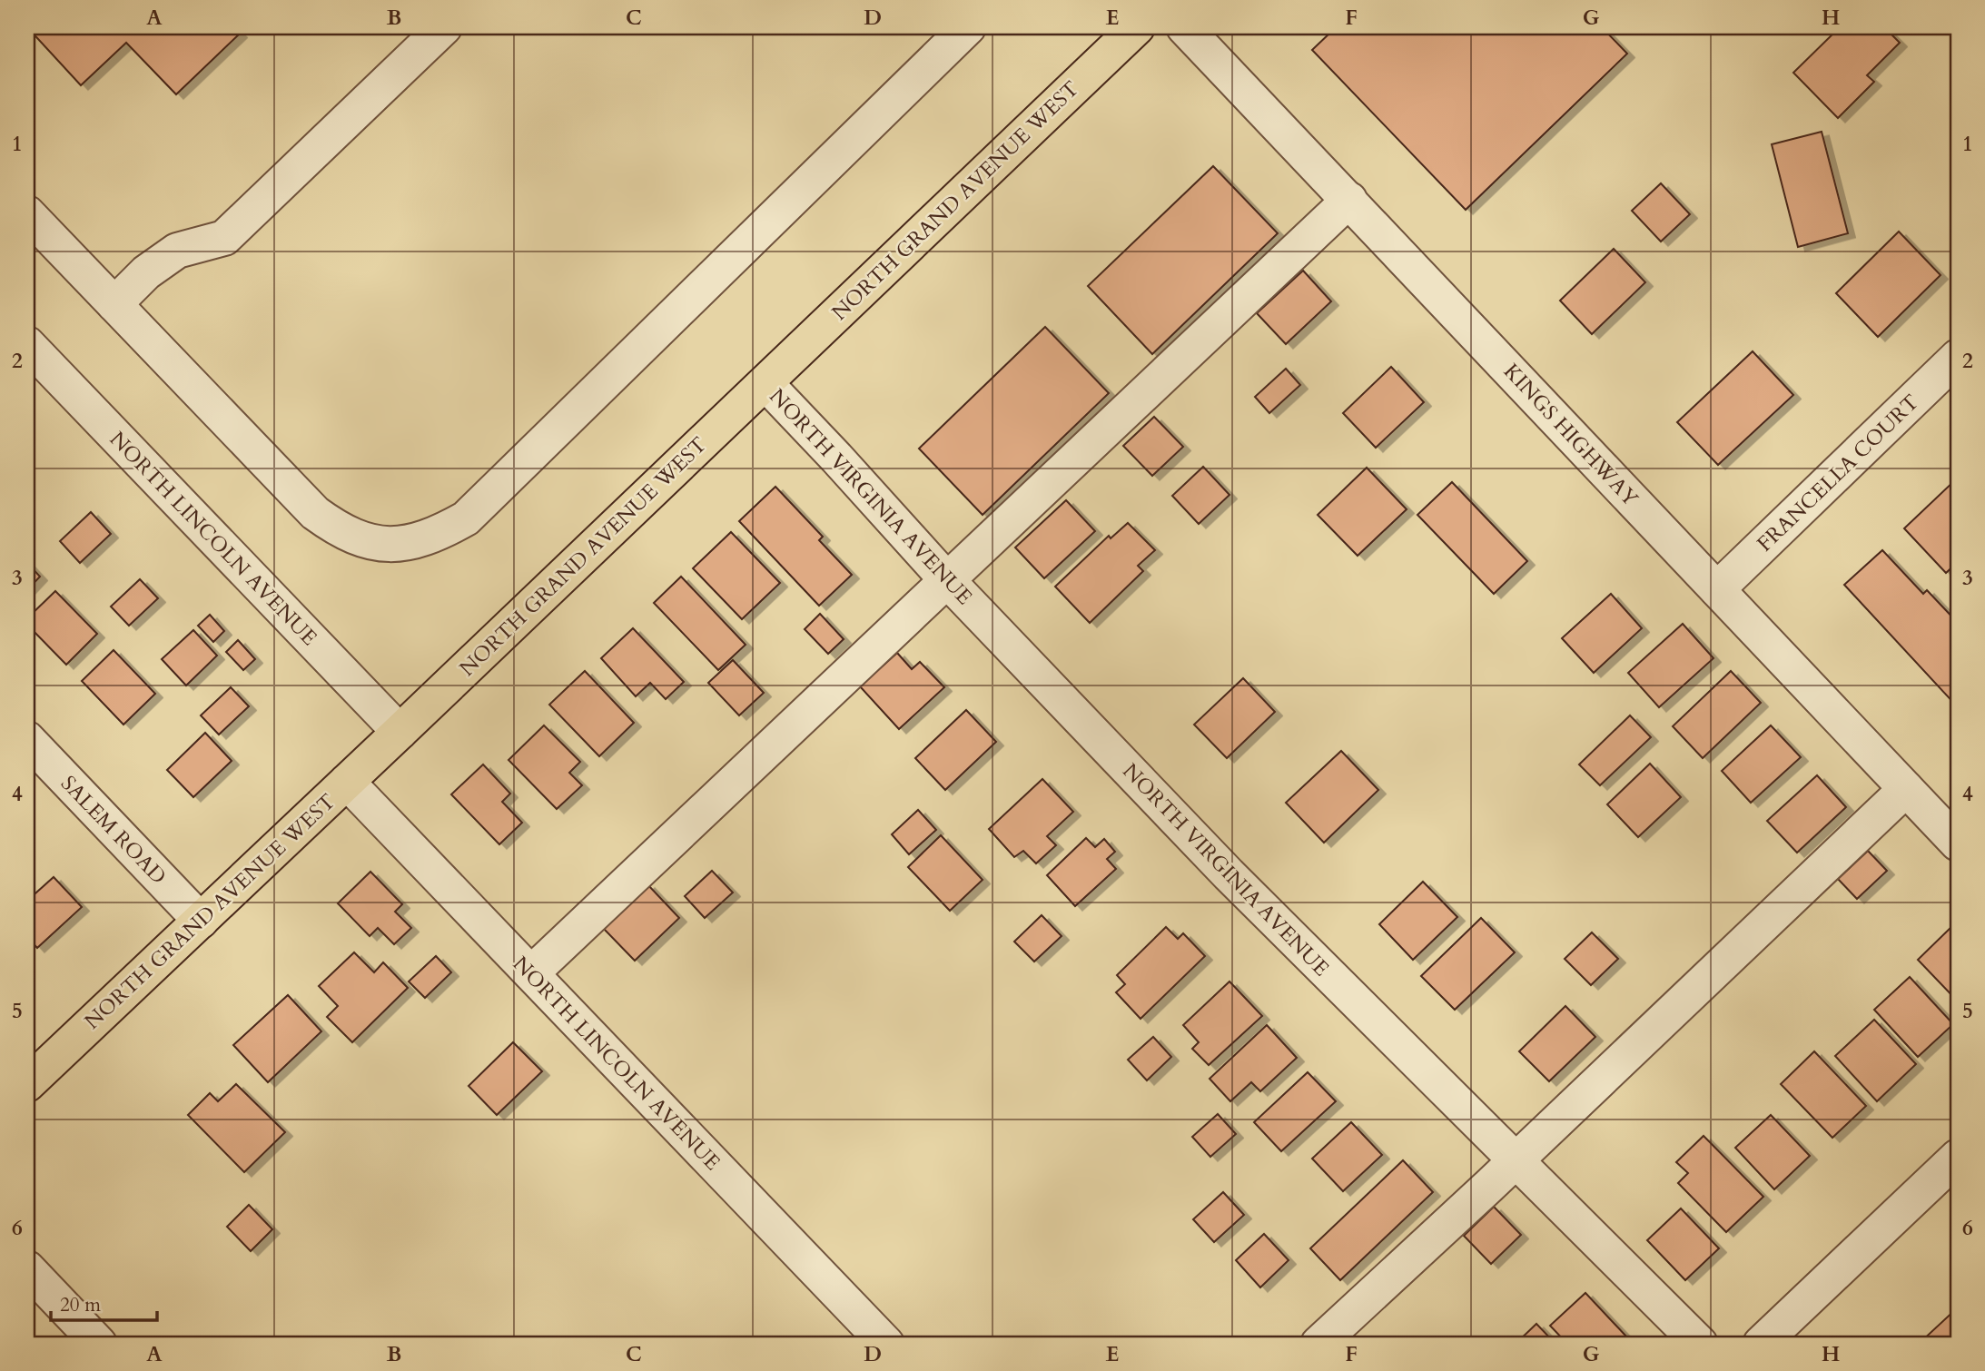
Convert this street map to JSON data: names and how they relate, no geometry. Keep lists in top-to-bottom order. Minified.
{"streets":{"main road":["NORTH GRAND AVENUE WEST"],"street":["KINGS HIGHWAY","FRANCELLA COURT","NORTH VIRGINIA AVENUE","NORTH LINCOLN AVENUE","SALEM ROAD"]},"crossings":[["NORTH GRAND AVENUE WEST","NORTH VIRGINIA AVENUE"],["NORTH GRAND AVENUE WEST","NORTH LINCOLN AVENUE"],["NORTH GRAND AVENUE WEST","SALEM ROAD"],["KINGS HIGHWAY","FRANCELLA COURT"]],"scale_bar":"20 m","grid":{"columns":["A","B","C","D","E","F","G","H"],"rows":["1","2","3","4","5","6"]}}
